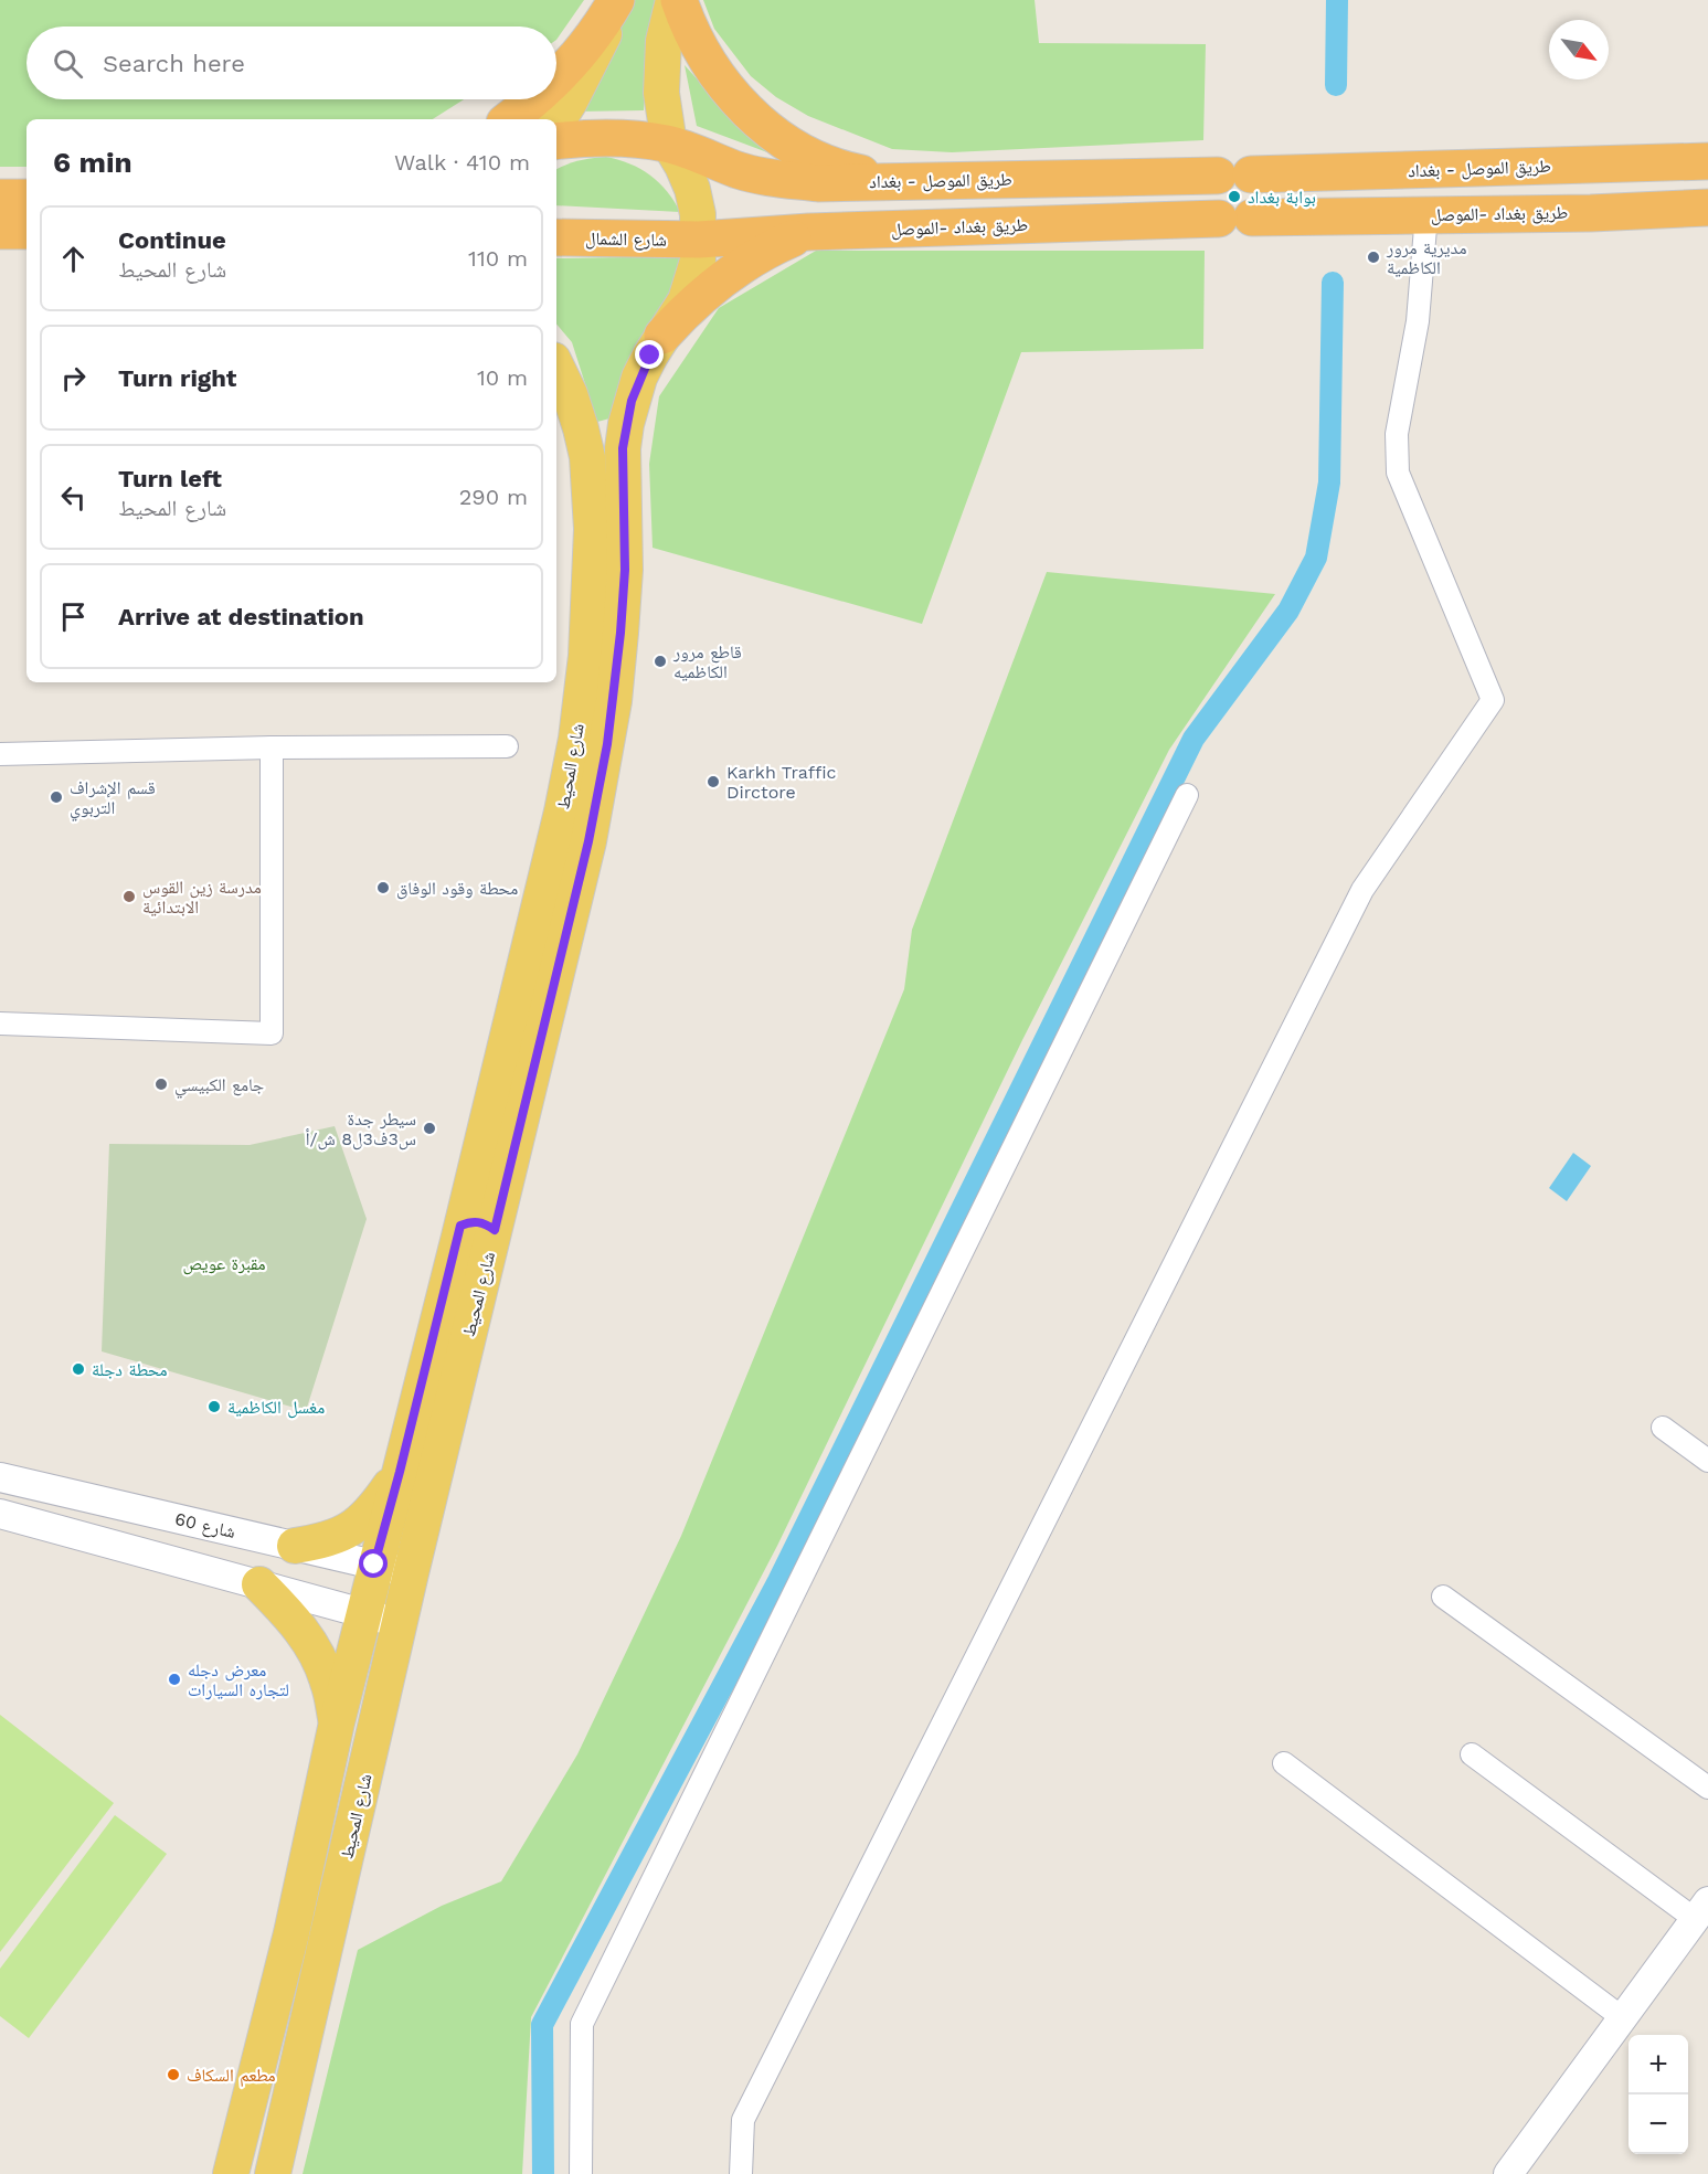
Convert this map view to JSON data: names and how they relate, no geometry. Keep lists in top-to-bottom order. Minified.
{"streets":{"highway":["طريق الموصل - بغداد","طريق بغداد -الموصل","شارع الشمال"],"main road":["شارع المحيط"],"street":["شارع 60"]},"crossings":[["طريق الموصل - بغداد","شارع المحيط"],["طريق بغداد -الموصل","شارع الشمال"],["طريق بغداد -الموصل","شارع المحيط"],["شارع الشمال","شارع المحيط"],["شارع المحيط","شارع 60"]],"parks":["مقبرة عويص"],"places":["بوابة بغداد","مديرية مرور الكاظمية","قاطع مرور الكاظميه","Karkh Traffic Dirctore","قسم الإشراف التربوي","محطة وقود الوفاق","مدرسة زين القوس الابتدائية","جامع الكبيسي","سيطر جدة س3ف3ل8 ش/أ","محطة دجلة","مغسل الكاظمية","معرض دجله لتجاره السيارات","مطعم السكاف"],"north":"bottom right","page":{"search":"Search here","heading":["6 min","Walk · 410 m"],"list":[["Continue","شارع المحيط","110 m"],["Turn right","10 m"],["Turn left","شارع المحيط","290 m"],"Arrive at destination"],"map_buttons":["+","−"]}}
